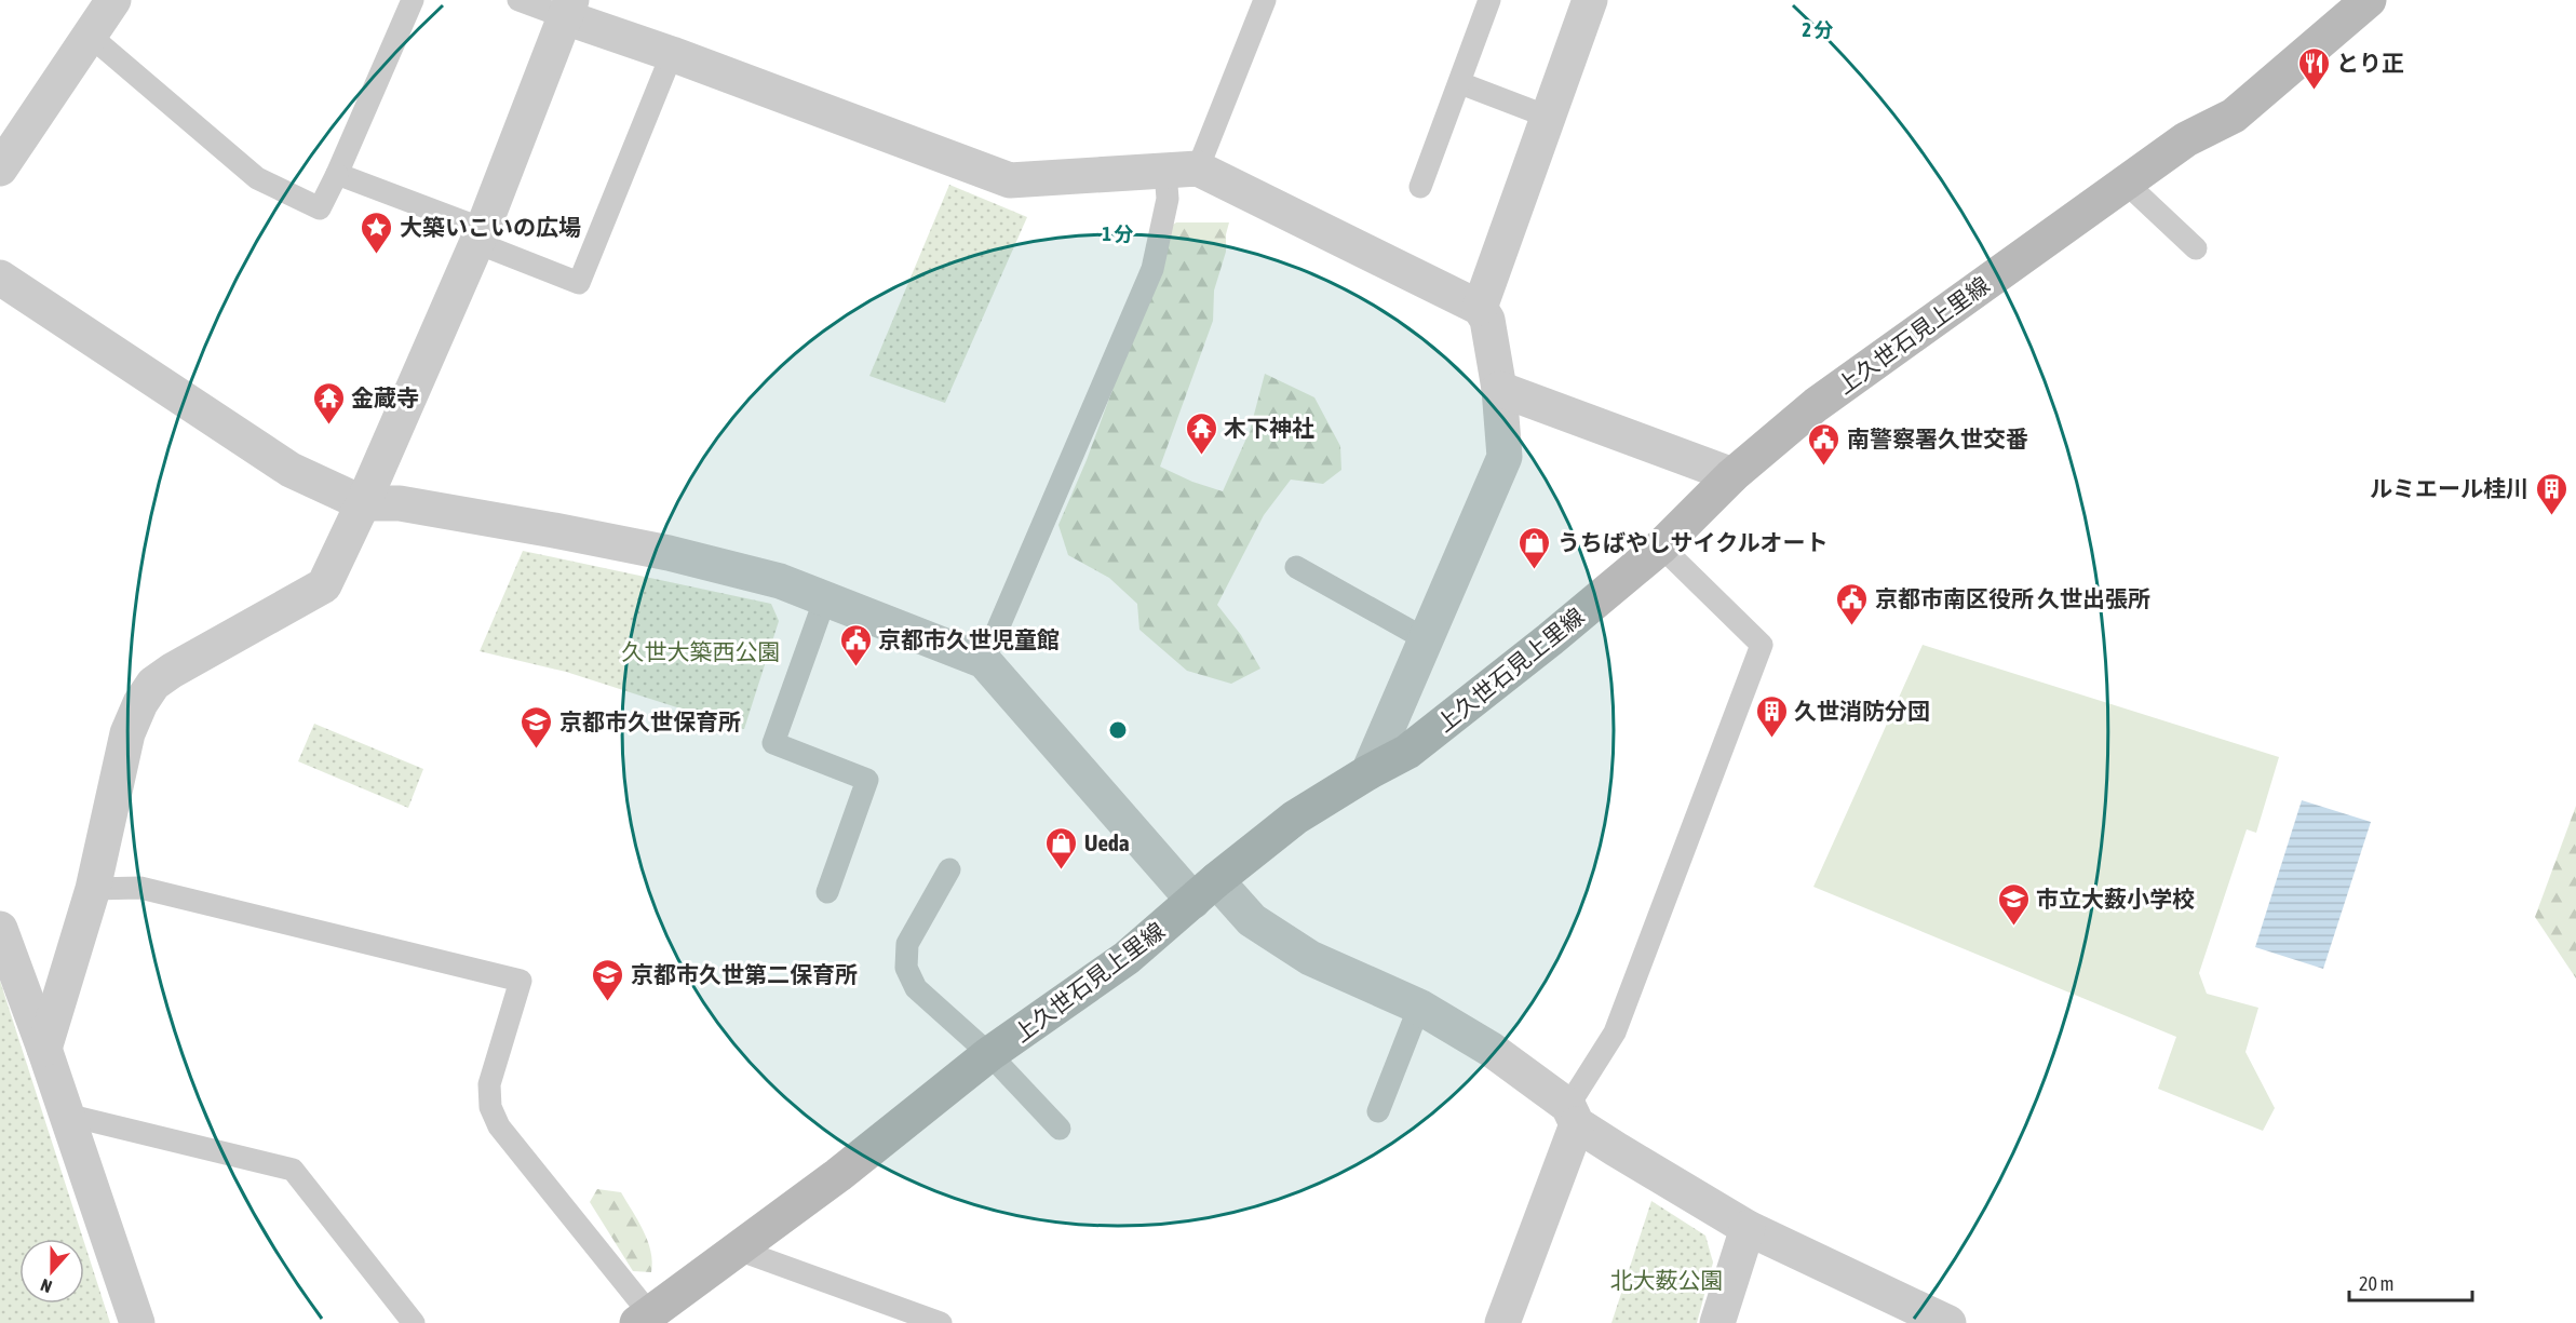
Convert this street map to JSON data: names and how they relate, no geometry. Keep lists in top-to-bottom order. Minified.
{"streets":{"main road":["上久世石見上里線"]},"parks":["久世大築西公園","北大薮公園"],"places":{"restaurant":["とり正"],"place":["大築いこいの広場"],"temple":["金蔵寺","木下神社"],"public building":["南警察署久世交番","京都市南区役所 久世出張所","京都市久世児童館"],"building":["ルミエール桂川","久世消防分団"],"shop":["うちばやしサイクルオート","Ueda"],"school or university":["京都市久世保育所","市立大薮小学校","京都市久世第二保育所"]},"scale_bar":"20 m","north":"bottom","rings":["2 分","1 分"]}
